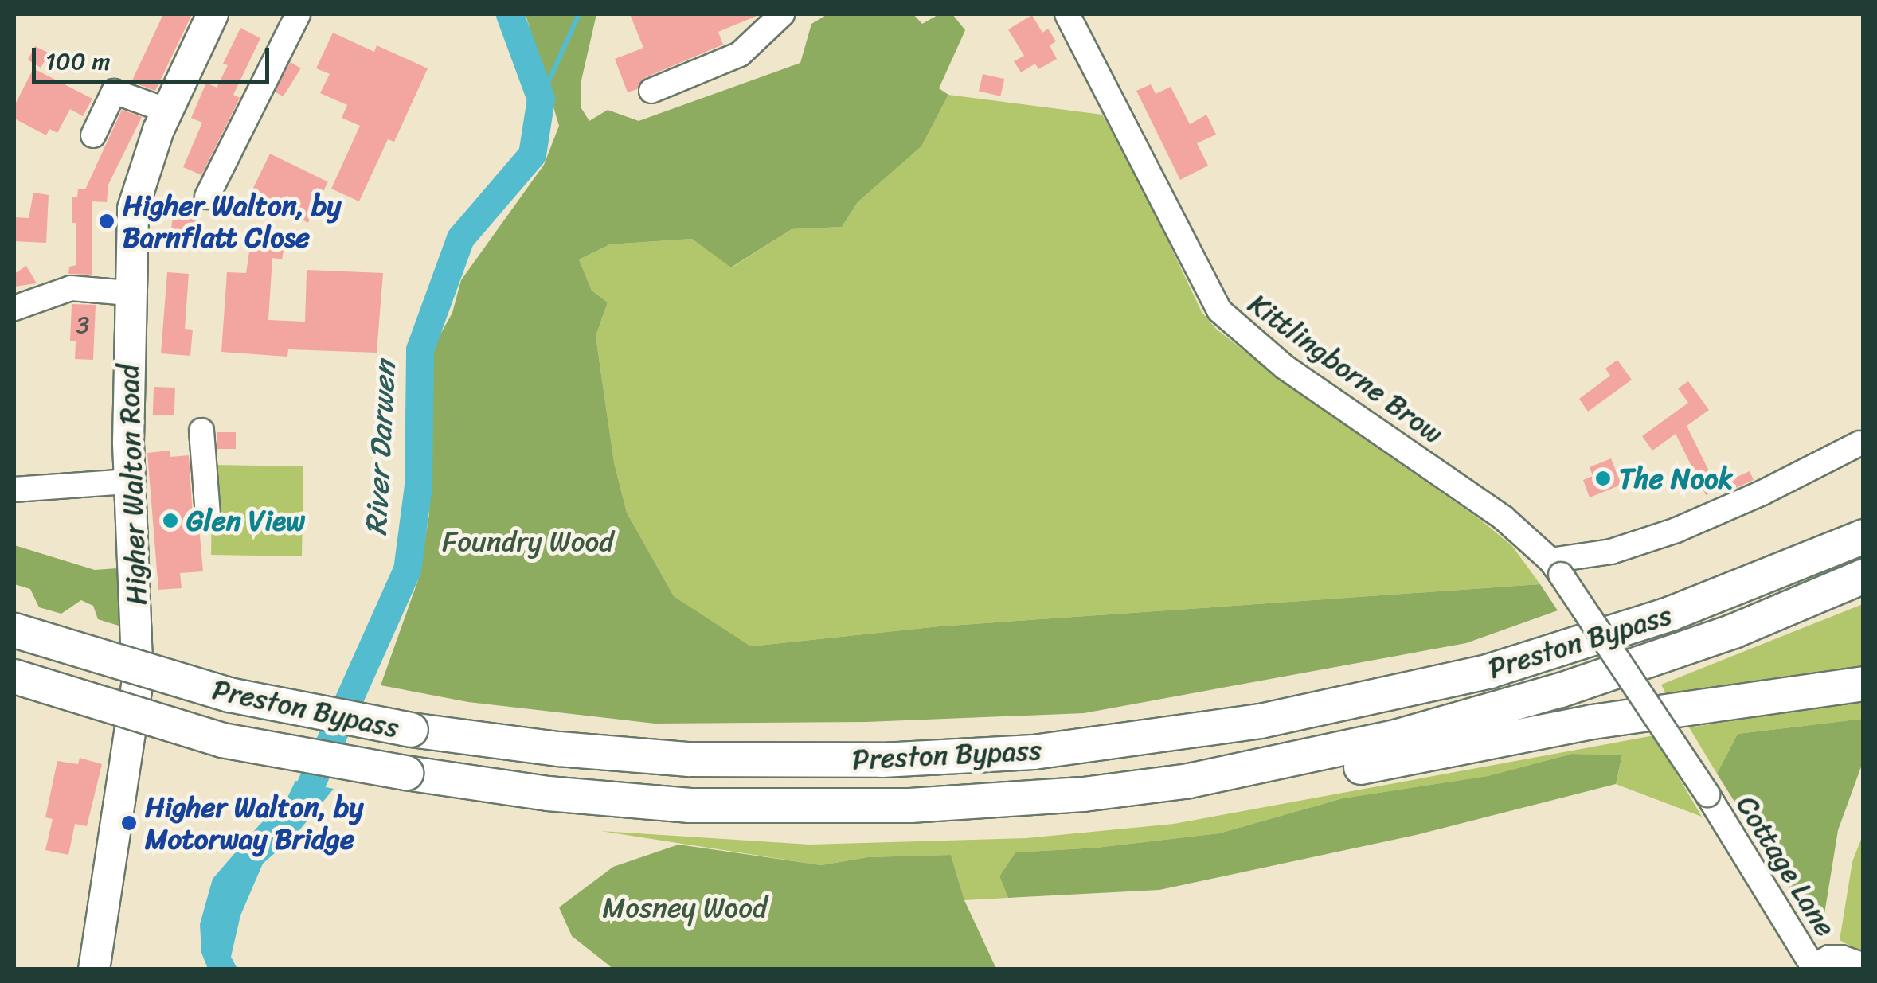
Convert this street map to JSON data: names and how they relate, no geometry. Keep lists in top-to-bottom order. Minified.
{"streets":{"highway":["Preston Bypass"],"main road":["Higher Walton Road"],"street":["Kittlingborne Brow","Cottage Lane"]},"crossings":[["Kittlingborne Brow","Cottage Lane"]],"water":["River Darwen"],"parks":["Foundry Wood","Mosney Wood"],"places":["Higher Walton, by Barnflatt Close","The Nook","Glen View","Higher Walton, by Motorway Bridge"],"house_numbers":["3"],"scale_bar":"100 m"}
